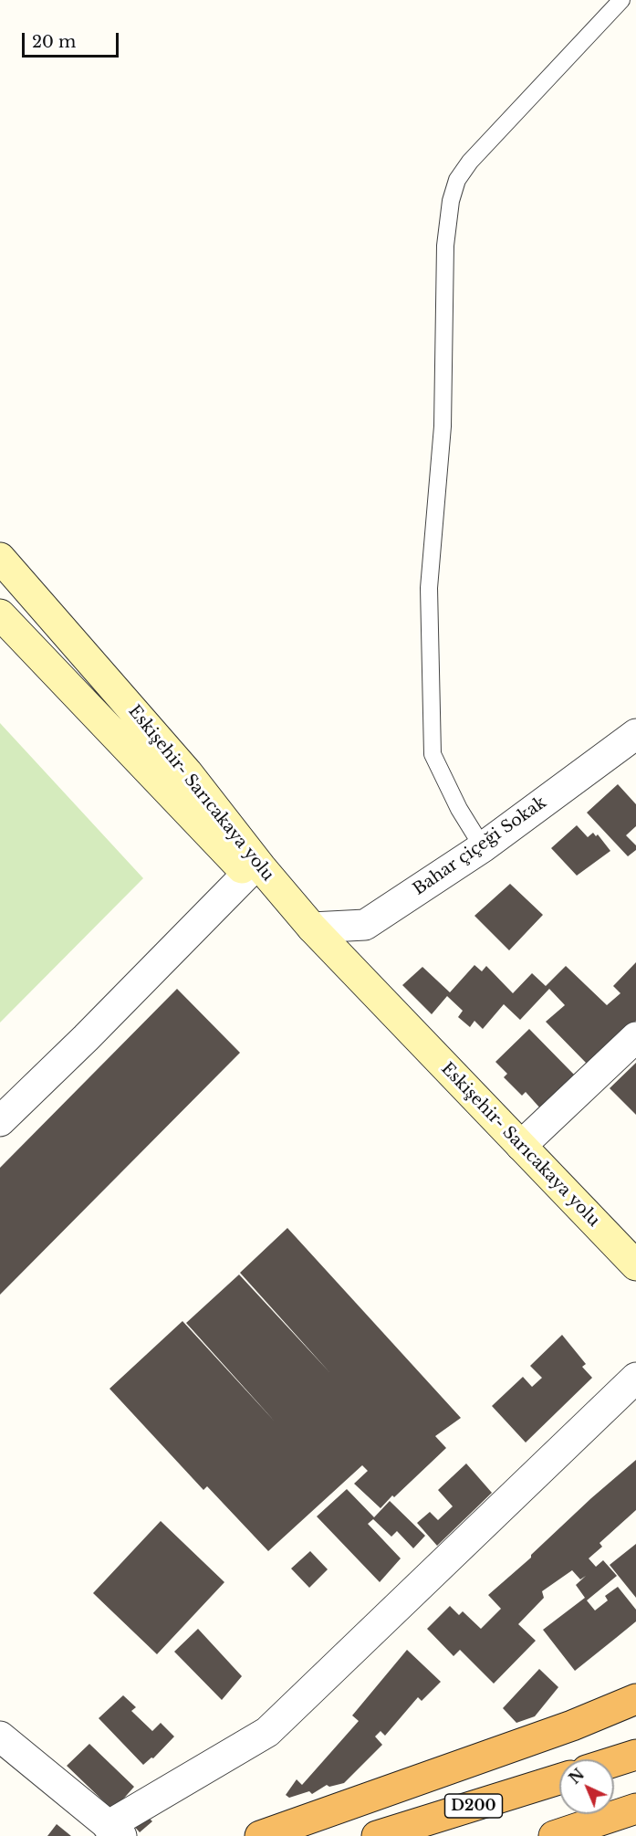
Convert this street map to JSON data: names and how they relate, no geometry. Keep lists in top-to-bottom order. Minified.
{"streets":{"highway":["D200"],"main road":["Eskişehir- Sarıcakaya yolu"],"street":["Bahar çiçeği Sokak"]},"crossings":[["Eskişehir- Sarıcakaya yolu","Bahar çiçeği Sokak"]],"scale_bar":"20 m","north":"top left"}
